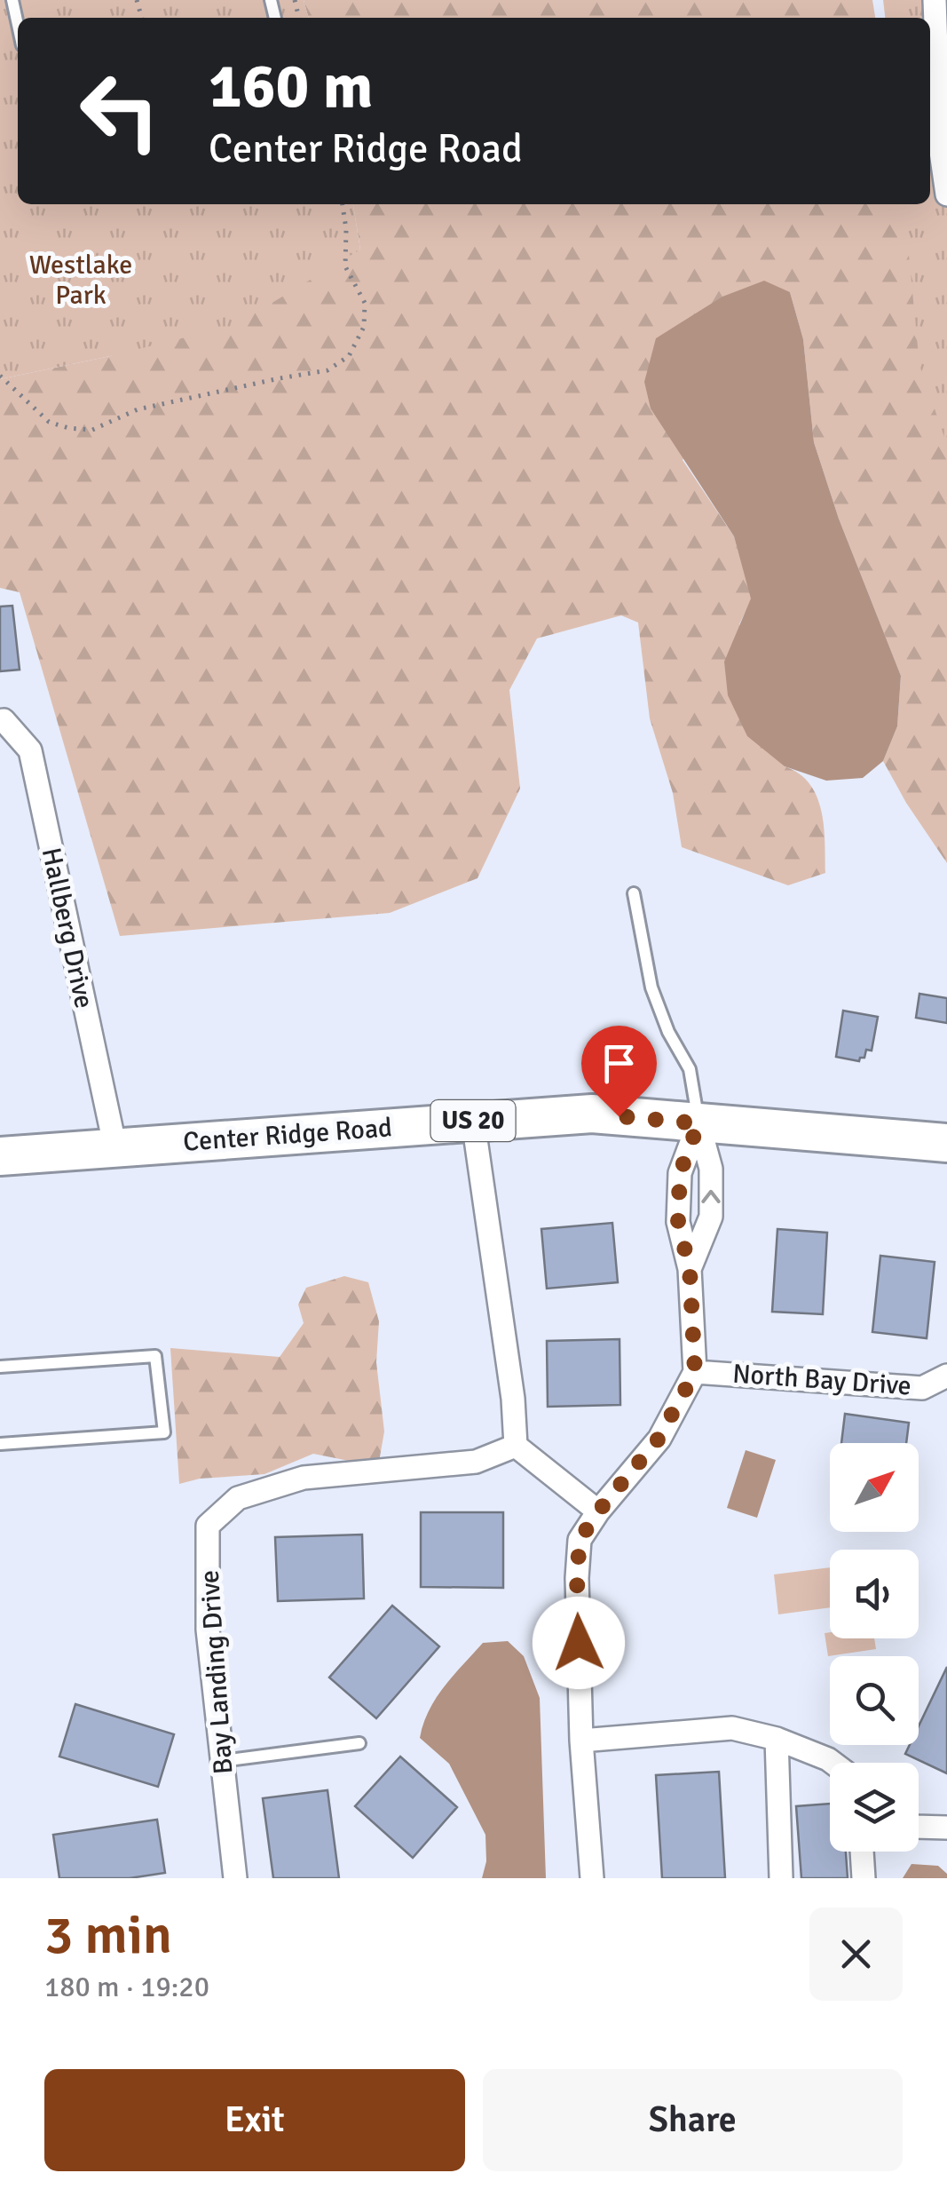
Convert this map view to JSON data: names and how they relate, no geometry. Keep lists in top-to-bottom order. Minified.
{"streets":{"main road":["US 20","Center Ridge Road"],"street":["Hallberg Drive","North Bay Drive","Bay Landing Drive"]},"crossings":[["Hallberg Drive","Center Ridge Road"]],"parks":["Westlake Park"],"north":"top right","page":{"turn":["160 m","Center Ridge Road"],"heading":["3 min","180 m · 19:20"],"buttons":["Exit","Share"]}}
